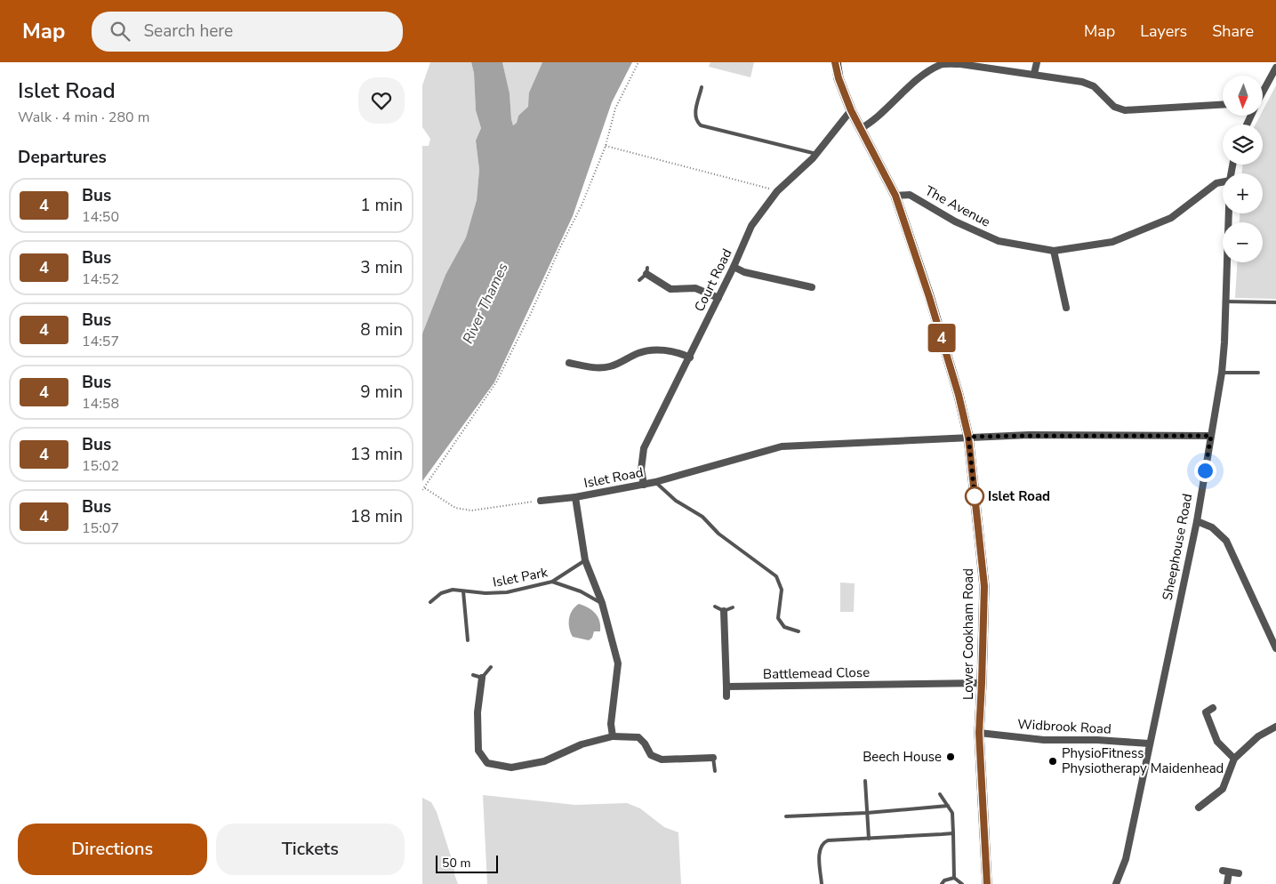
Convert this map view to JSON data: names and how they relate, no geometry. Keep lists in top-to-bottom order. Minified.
{"streets":{"main road":["Lower Cookham Road"],"street":["The Avenue","Court Road","Islet Road","Sheephouse Road","Battlemead Close","Widbrook Road"],"lane":["Islet Park"]},"crossings":[["The Avenue","Lower Cookham Road"],["Court Road","Islet Road"],["Court Road","Lower Cookham Road"],["Islet Road","Sheephouse Road"],["Islet Road","Islet Park"],["Islet Road","Lower Cookham Road"],["Sheephouse Road","Widbrook Road"],["Lower Cookham Road","Battlemead Close"],["Lower Cookham Road","Widbrook Road"]],"water":["River Thames"],"places":["Islet Road","Beech House","PhysioFitness Physiotherapy Maidenhead"],"lines":["bus line 4"],"scale_bar":"50 m","north":"bottom","page":{"header":"Map","search":"Search here","nav":["Map","Layers","Share"],"heading":[["Islet Road","Walk · 4 min · 280 m"],"Departures"],"on_map":"4","map_buttons":["+","−"],"list":[{"mark":"4","name":"Bus","note":"14:50","value":"1 min"},{"mark":"4","name":"Bus","note":"14:52","value":"3 min"},{"mark":"4","name":"Bus","note":"14:57","value":"8 min"},{"mark":"4","name":"Bus","note":"14:58","value":"9 min"},{"mark":"4","name":"Bus","note":"15:02","value":"13 min"},{"mark":"4","name":"Bus","note":"15:07","value":"18 min"}],"buttons":["Directions","Tickets"],"scale":"50 m"}}
